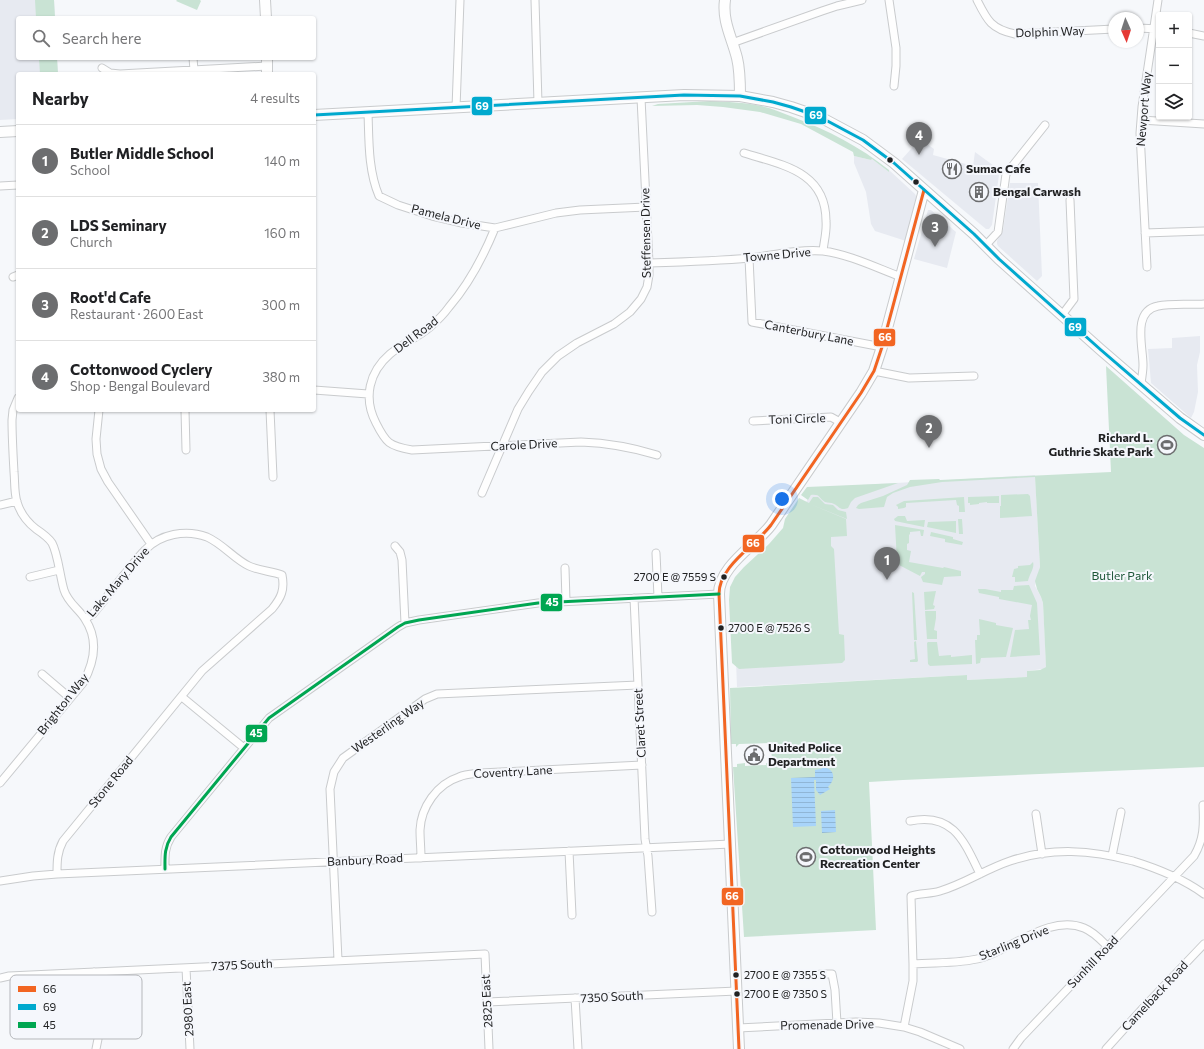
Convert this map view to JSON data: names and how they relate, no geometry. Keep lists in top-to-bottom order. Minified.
{"streets":{"street":["Dolphin Way","Newport Way","Pamela Drive","Steffensen Drive","Towne Drive","Canterbury Lane","Dell Road","Toni Circle","Carole Drive","Lake Mary Drive","Brighton Way","Claret Street","Westerling Way","Coventry Lane","Stone Road","Banbury Road","Starling Drive","Sunhill Road","7375 South","Camelback Road","7350 South","2825 East","2980 East","Promenade Drive"]},"crossings":[["Pamela Drive","Steffensen Drive"],["Pamela Drive","Dell Road"],["Steffensen Drive","Towne Drive"],["Steffensen Drive","Carole Drive"],["Towne Drive","Canterbury Lane"],["Dell Road","Carole Drive"],["Lake Mary Drive","Brighton Way"],["Lake Mary Drive","Stone Road"],["Claret Street","Westerling Way"],["Claret Street","Coventry Lane"],["Claret Street","Banbury Road"],["Westerling Way","Banbury Road"],["Westerling Way","7375 South"],["Coventry Lane","Banbury Road"],["Stone Road","Banbury Road"],["Starling Drive","Sunhill Road"],["7375 South","2825 East"],["7375 South","2980 East"],["7350 South","2825 East"]],"parks":["Butler Park"],"places":{"restaurant":["Sumac Cafe"],"building":["Bengal Carwash"],"sports":["Richard L. Guthrie Skate Park","Cottonwood Heights Recreation Center"],"other":["2700 E @ 7559 S","2700 E @ 7526 S","2700 E @ 7355 S","2700 E @ 7350 S"],"public building":["United Police Department"]},"lines":["transit line 69","transit line 66","transit line 45"],"legend":["66","69","45"],"north":"bottom","page":{"map_buttons":["+","−"],"search":"Search here","heading":["Nearby","4 results"],"pins":["4","3","2","1"],"list":[{"mark":"1","name":"Butler Middle School","note":"School","value":"140 m"},{"mark":"2","name":"LDS Seminary","note":"Church","value":"160 m"},{"mark":"3","name":"Root'd Cafe","note":"Restaurant · 2600 East","value":"300 m"},{"mark":"4","name":"Cottonwood Cyclery","note":"Shop · Bengal Boulevard","value":"380 m"}]}}
